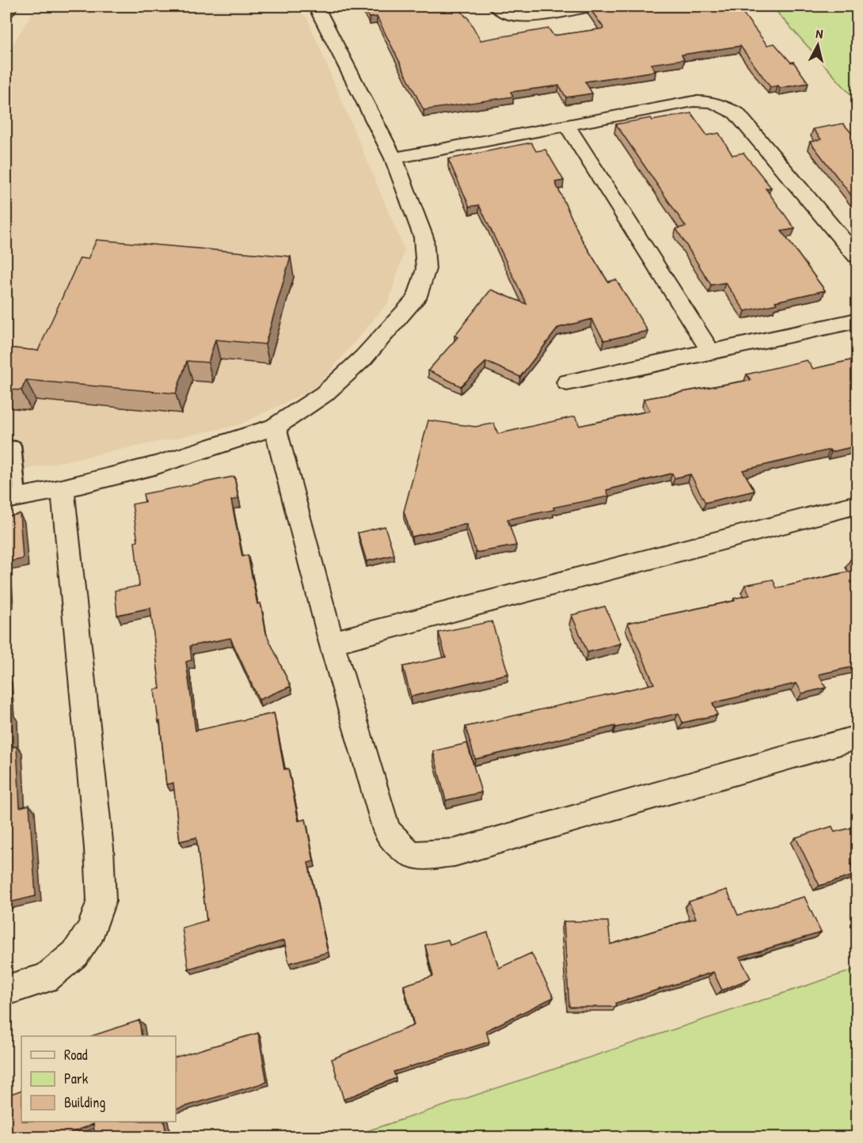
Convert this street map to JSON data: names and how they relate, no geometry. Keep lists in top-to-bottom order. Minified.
{"legend":["Road","Park","Building"],"north":"top"}
